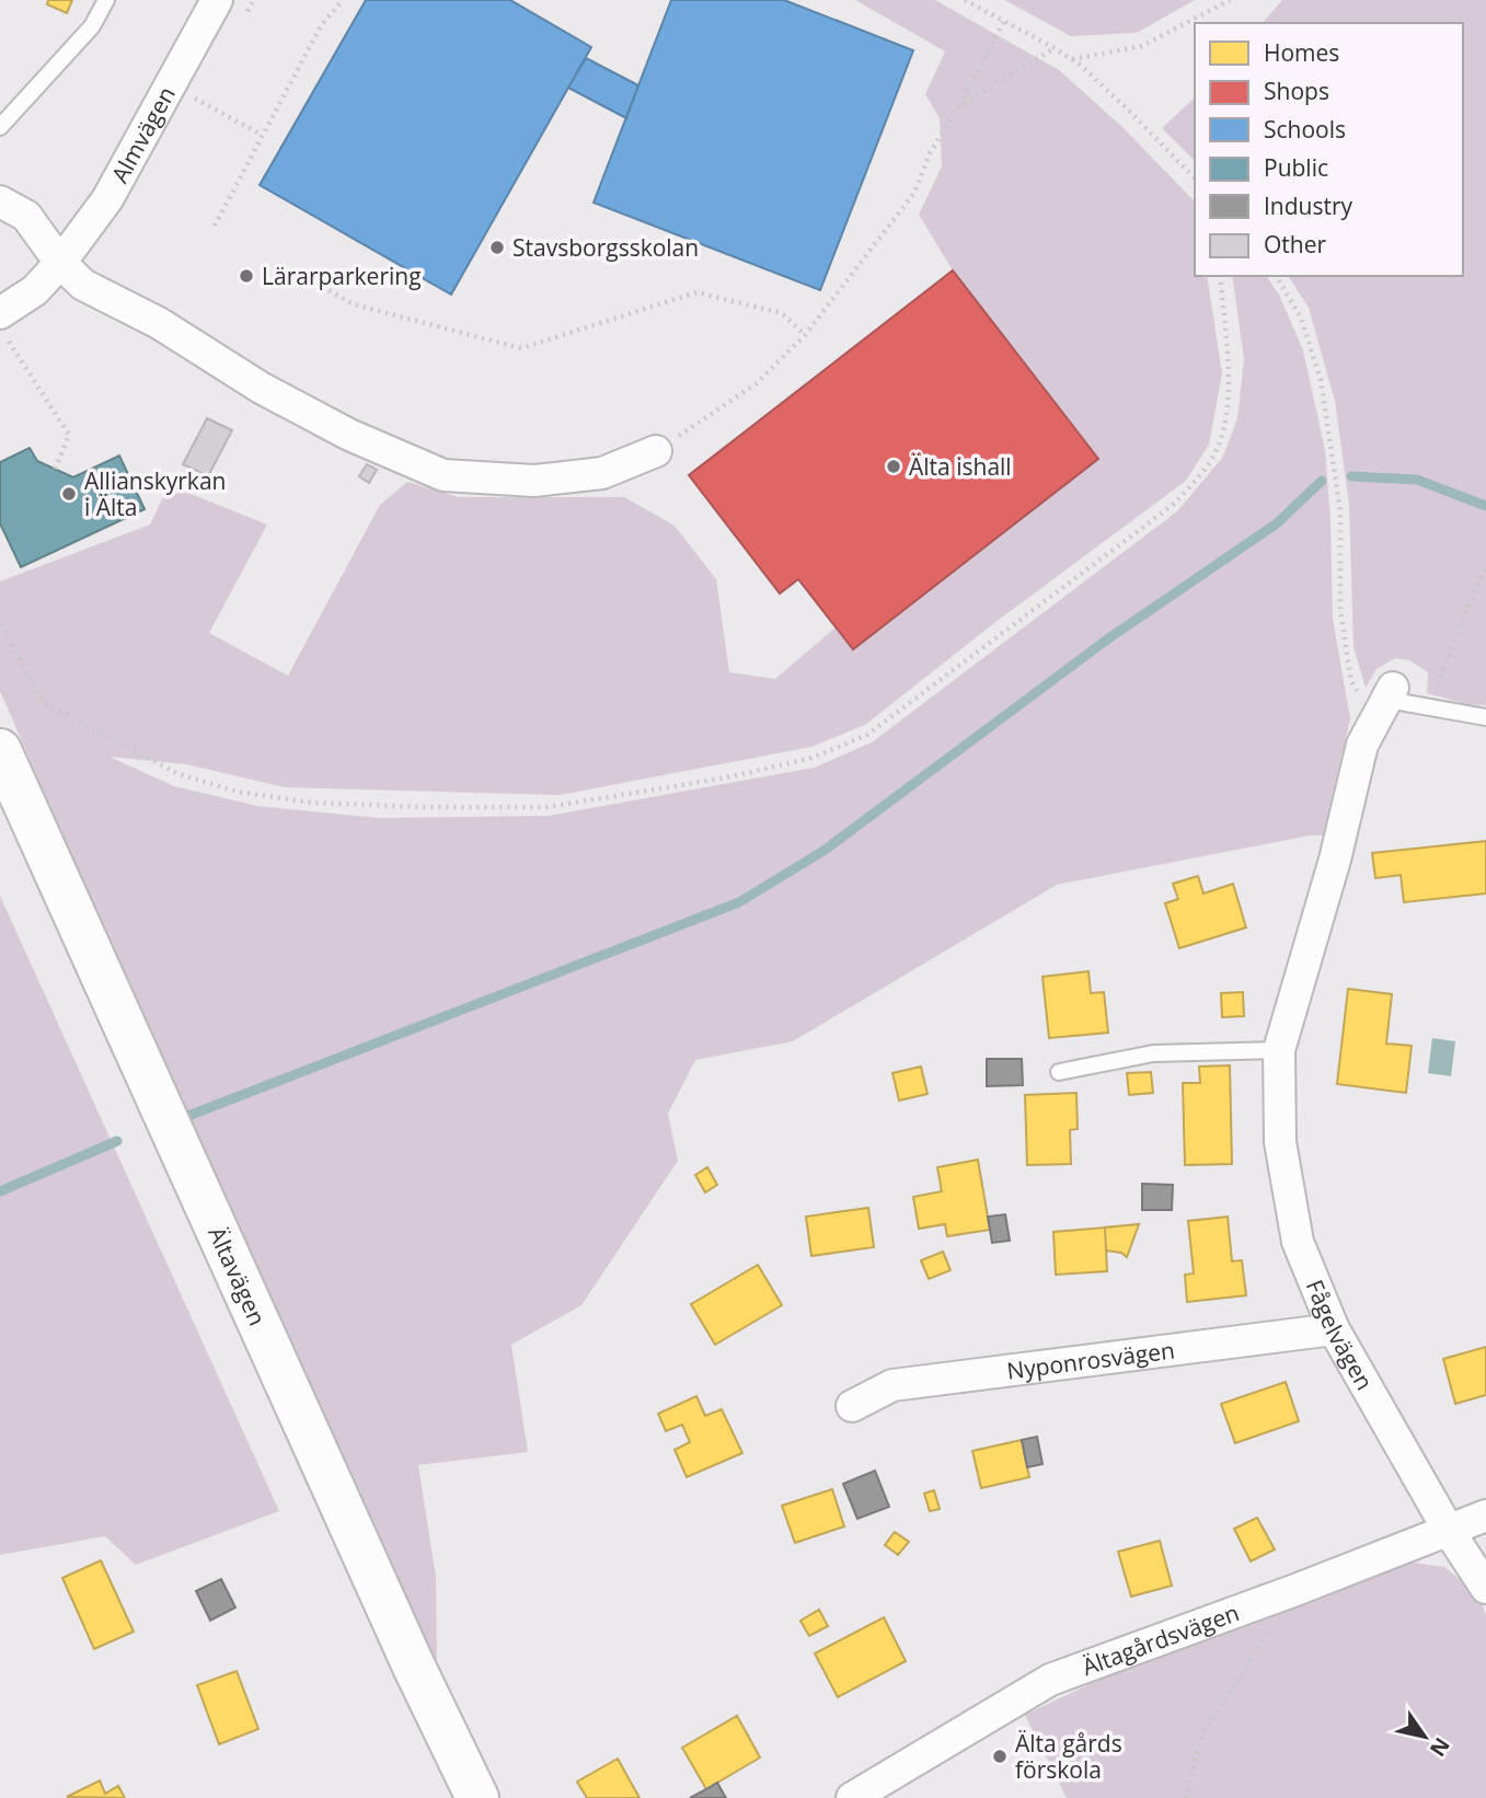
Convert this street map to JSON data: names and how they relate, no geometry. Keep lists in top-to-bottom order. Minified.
{"streets":{"main road":["Ältavägen"],"street":["Almvägen","Fågelvägen","Nyponrosvägen","Ältagårdsvägen"]},"crossings":[["Fågelvägen","Nyponrosvägen"],["Fågelvägen","Ältagårdsvägen"]],"places":["Stavsborgsskolan","Lärarparkering","Älta ishall","Allianskyrkan i Älta","Älta gårds förskola"],"legend":["Homes","Shops","Schools","Public","Industry","Other"],"north":"bottom right"}
